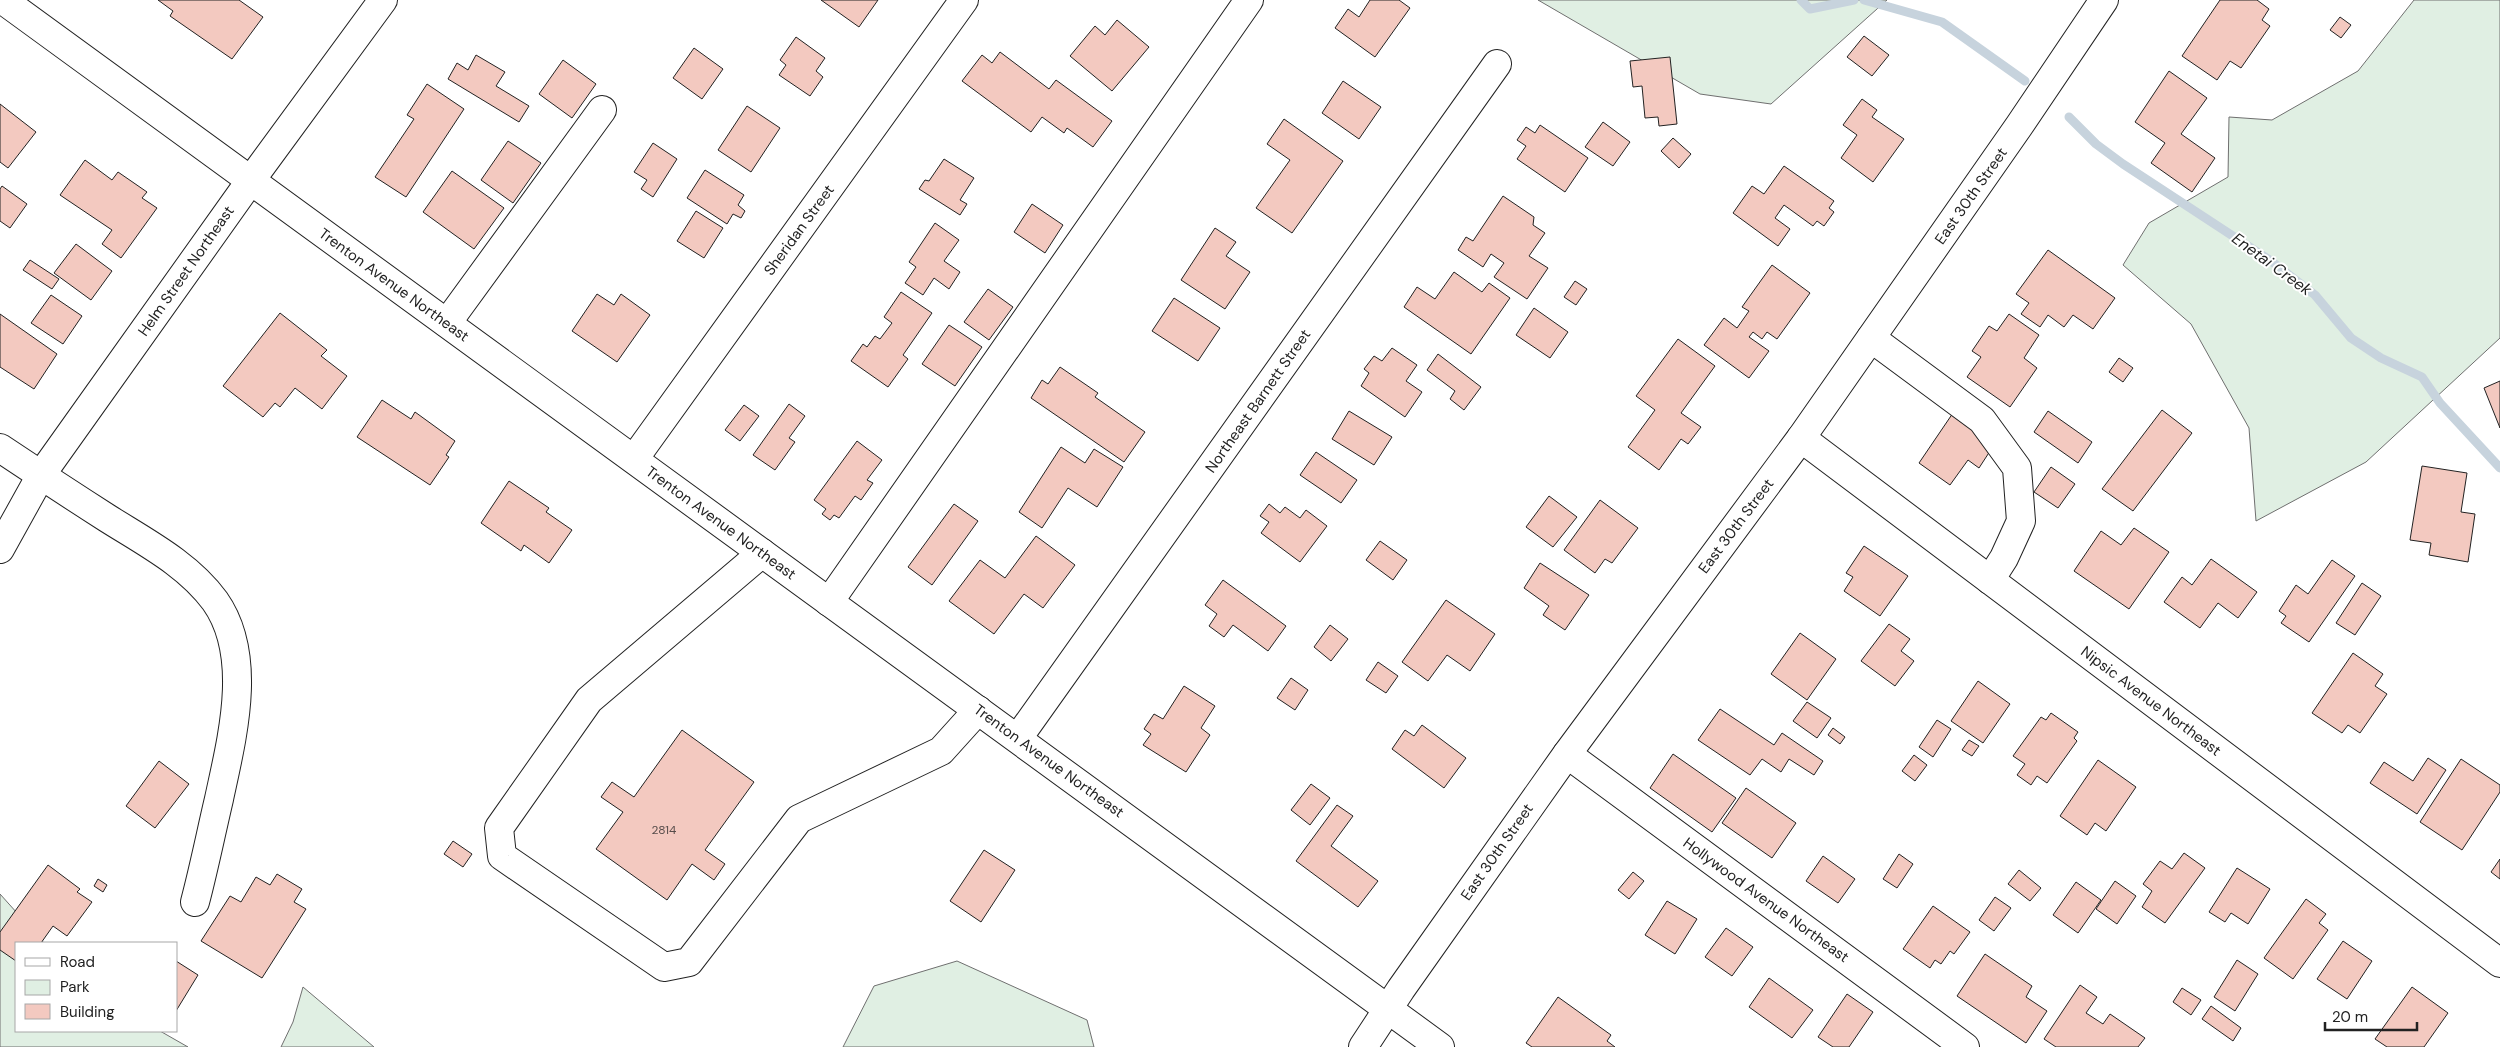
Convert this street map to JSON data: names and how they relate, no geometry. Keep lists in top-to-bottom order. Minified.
{"streets":{"street":["East 30th Street","Sheridan Street","Helm Street Northeast","Trenton Avenue Northeast","Northeast Barnett Street","Nipsic Avenue Northeast","Hollywood Avenue Northeast"]},"crossings":[["East 30th Street","Trenton Avenue Northeast"],["East 30th Street","Nipsic Avenue Northeast"],["East 30th Street","Hollywood Avenue Northeast"],["Sheridan Street","Trenton Avenue Northeast"],["Helm Street Northeast","Trenton Avenue Northeast"],["Trenton Avenue Northeast","Northeast Barnett Street"]],"water":["Enetai Creek"],"house_numbers":["2814"],"legend":["Road","Park","Building"],"scale_bar":"20 m"}
